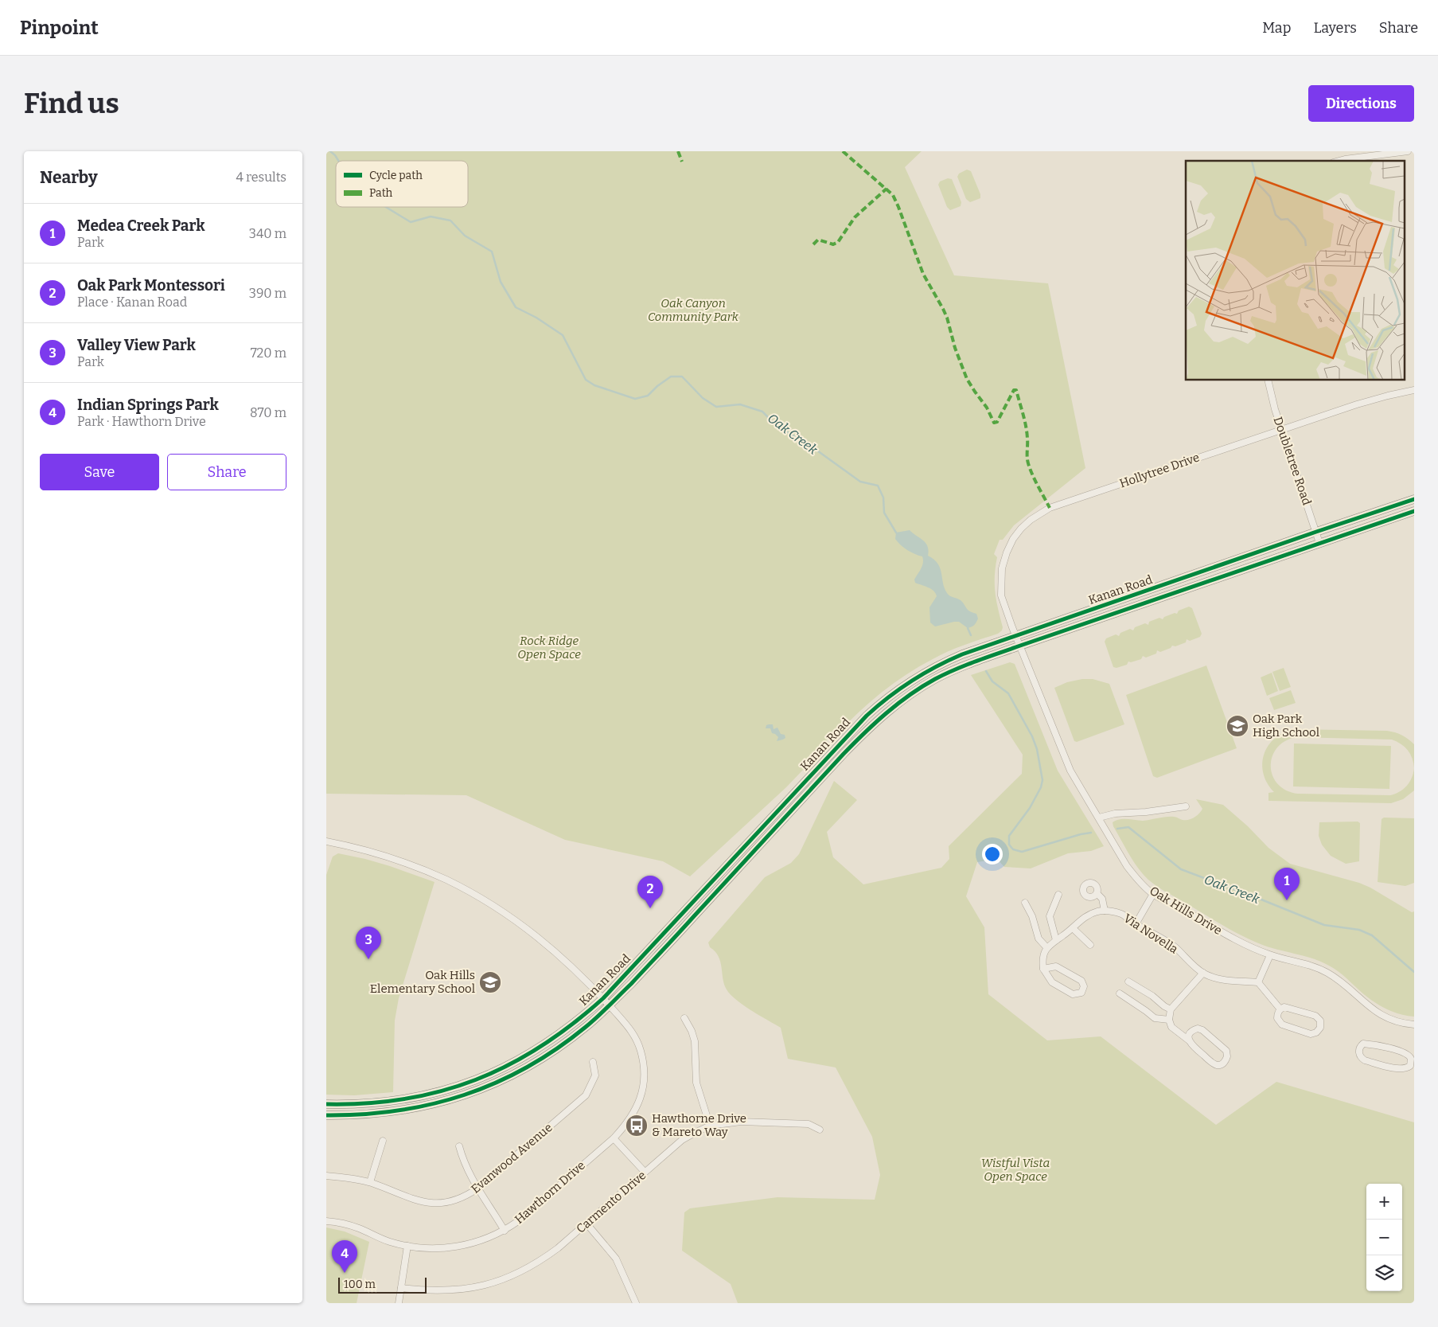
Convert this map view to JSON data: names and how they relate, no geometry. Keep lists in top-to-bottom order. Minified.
{"streets":{"main road":["Kanan Road"],"street":["Doubletree Road","Hollytree Drive","Oak Hills Drive","Via Novella","Evanwood Avenue","Hawthorn Drive","Carmento Drive"]},"crossings":[["Doubletree Road","Hollytree Drive"],["Doubletree Road","Kanan Road"],["Hollytree Drive","Kanan Road"],["Hollytree Drive","Oak Hills Drive"],["Kanan Road","Oak Hills Drive"],["Kanan Road","Hawthorn Drive"]],"water":["Oak Creek"],"parks":["Oak Canyon Community Park","Rock Ridge Open Space","Wistful Vista Open Space"],"places":{"school or university":["Oak Park High School","Oak Hills Elementary School"],"bus stop":["Hawthorne Drive & Mareto Way"]},"legend":["Cycle path","Path"],"scale_bar":"100 m","page":{"header":"Pinpoint","nav":["Map","Layers","Share"],"buttons":["Directions",["Save","Share"]],"title":"Find us","heading":["Nearby","4 results"],"list":[{"mark":"1","name":"Medea Creek Park","note":"Park","value":"340 m"},{"mark":"2","name":"Oak Park Montessori","note":"Place · Kanan Road","value":"390 m"},{"mark":"3","name":"Valley View Park","note":"Park","value":"720 m"},{"mark":"4","name":"Indian Springs Park","note":"Park · Hawthorn Drive","value":"870 m"}],"pins":["1","2","3","4"],"map_buttons":["+","−"],"scale":"100 m"}}
